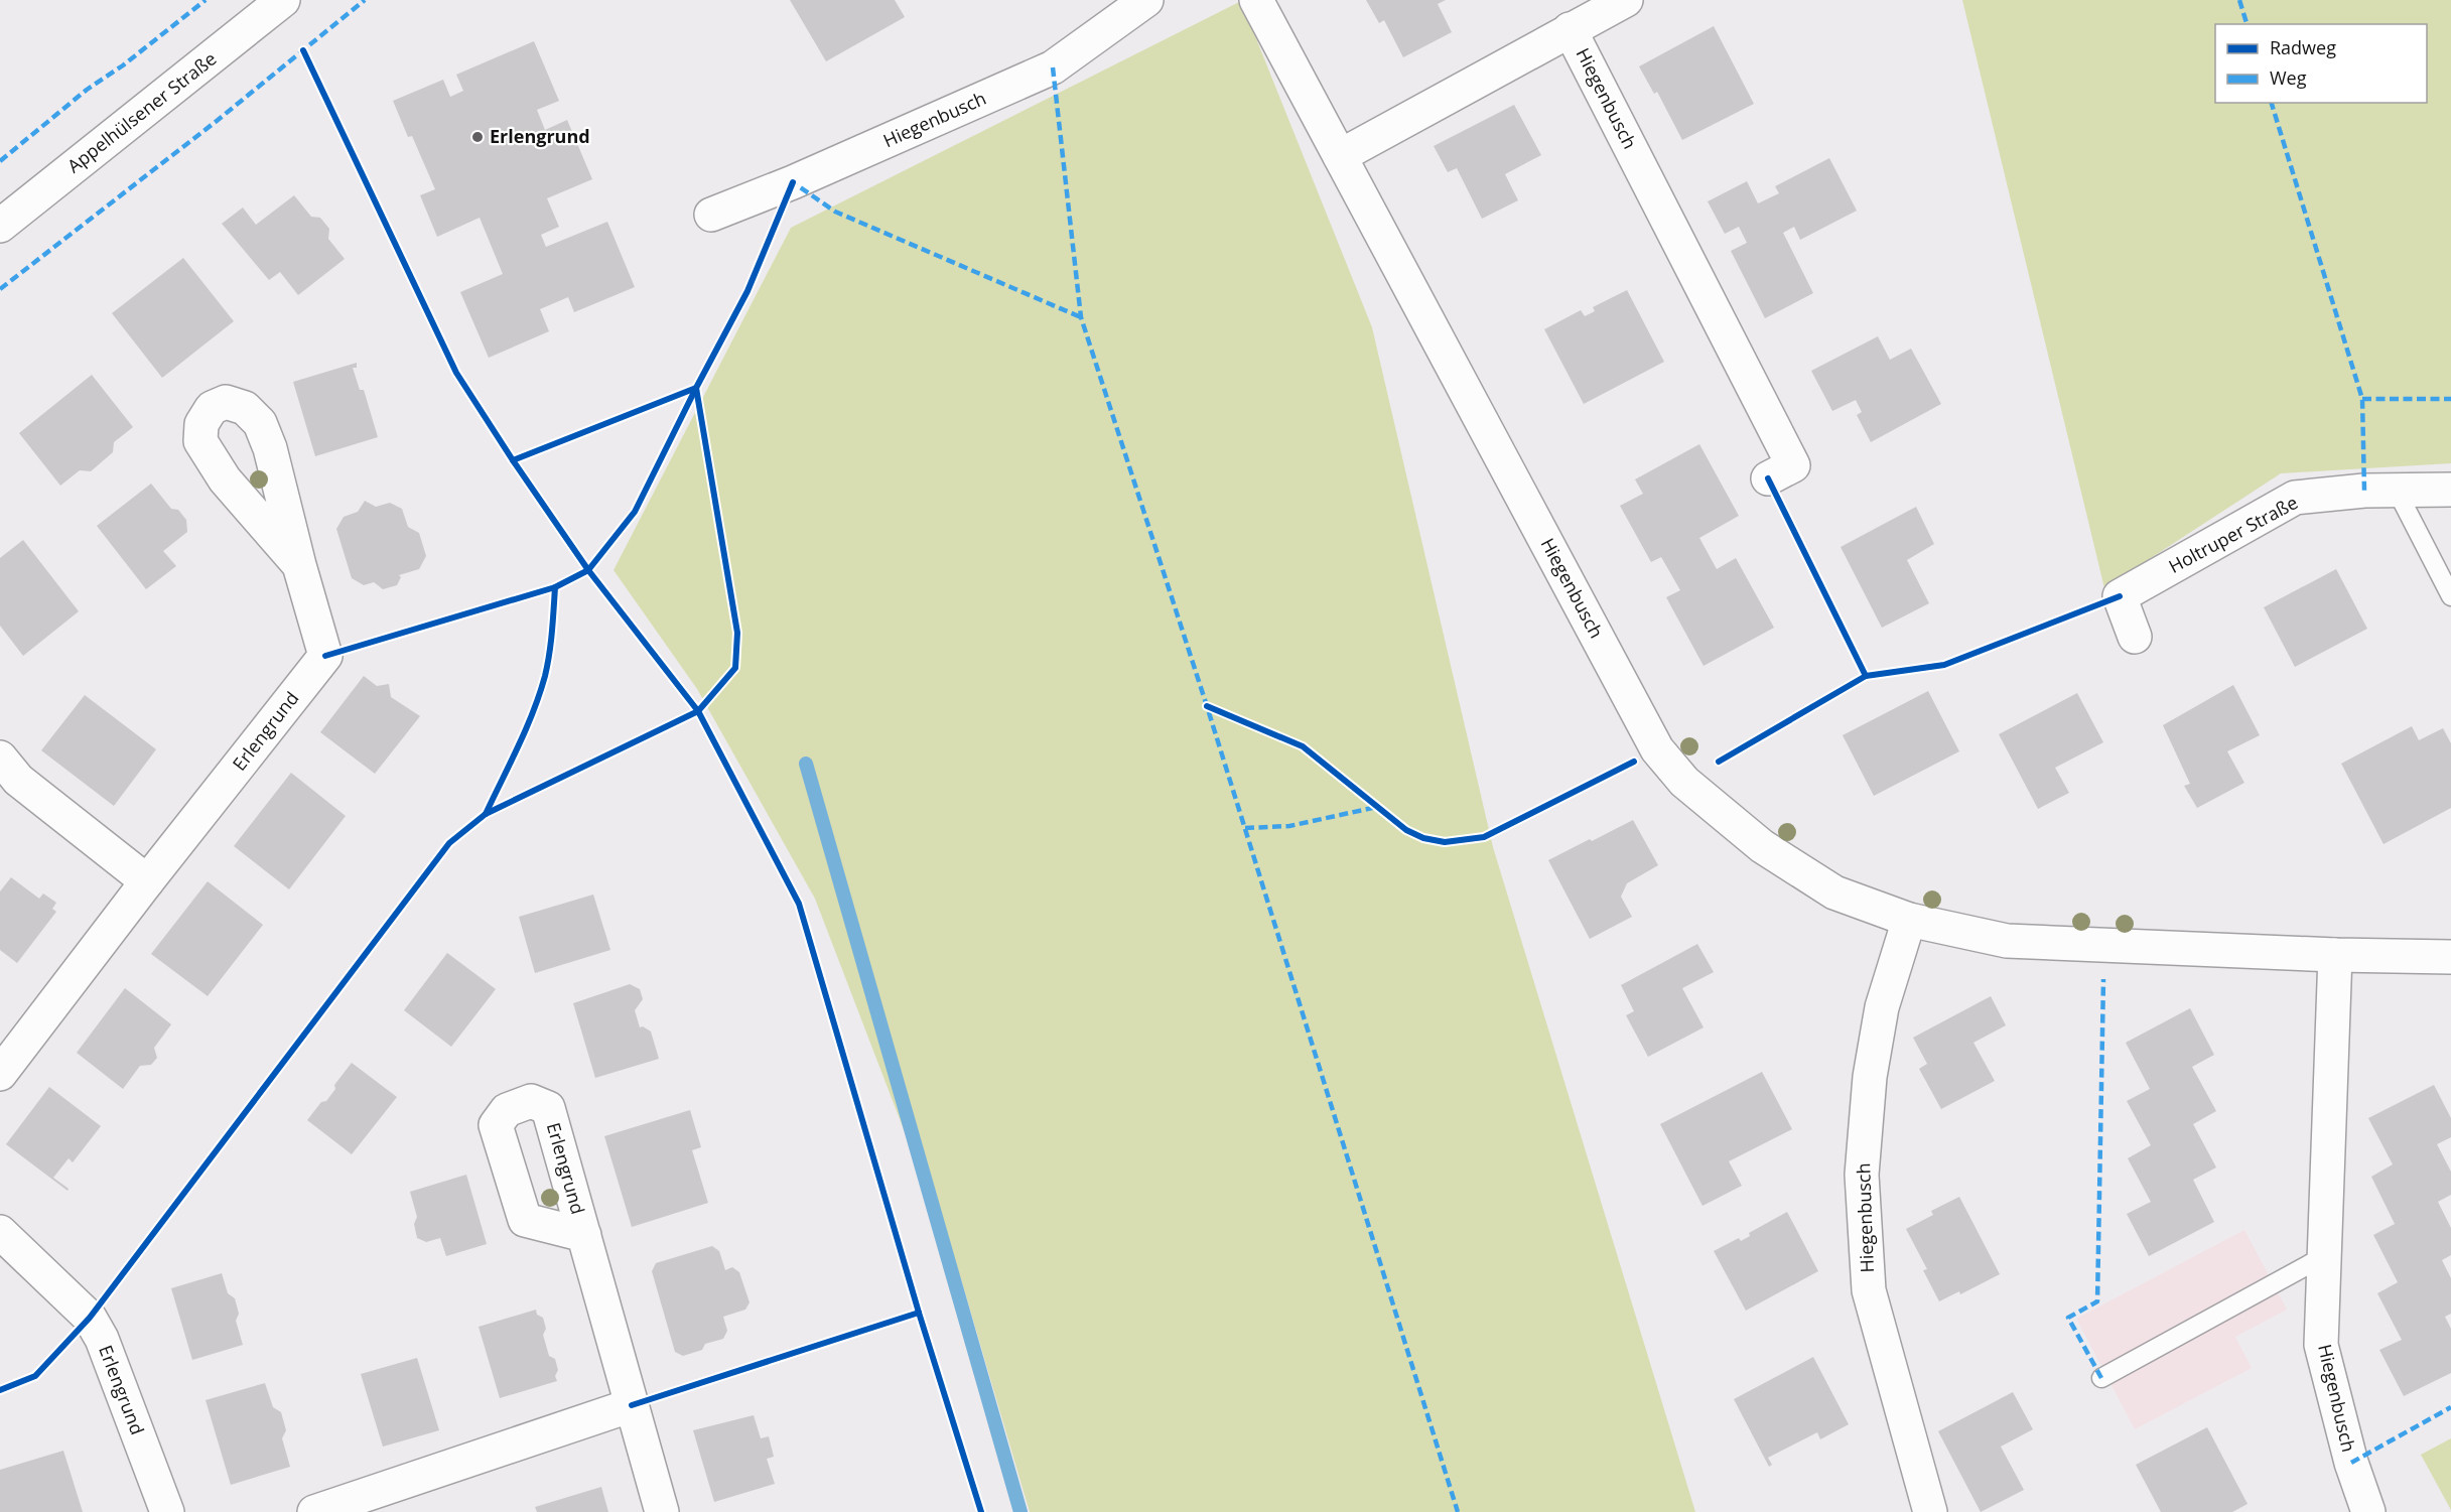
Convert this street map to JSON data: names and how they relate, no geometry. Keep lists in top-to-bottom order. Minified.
{"streets":{"street":["Hiegenbusch","Appelhülsener Straße","Holtruper Straße","Erlengrund"]},"places":["Erlengrund"],"legend":["Radweg","Weg"]}
